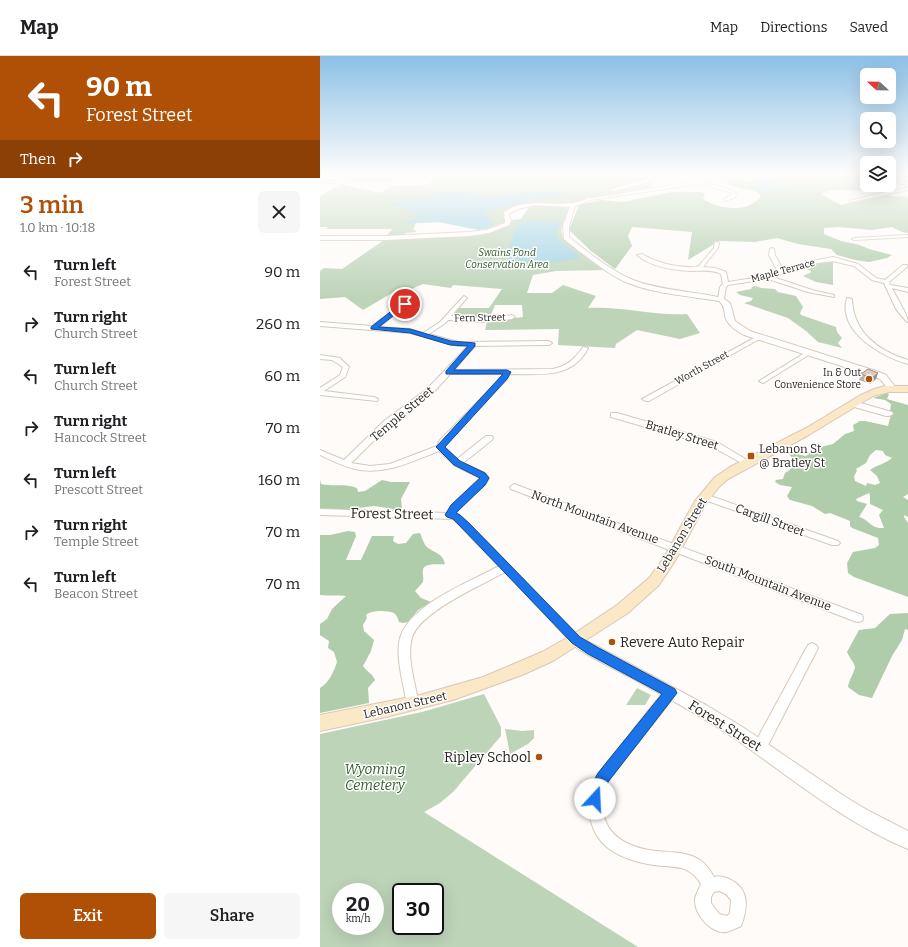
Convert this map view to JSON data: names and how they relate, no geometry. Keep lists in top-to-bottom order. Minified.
{"streets":{"main road":["Lebanon Street"],"street":["Maple Terrace","Fern Street","Worth Street","Temple Street","Bratley Street","Forest Street","North Mountain Avenue","Cargill Street","South Mountain Avenue"]},"crossings":[["Bratley Street","Lebanon Street"],["Forest Street","Lebanon Street"],["North Mountain Avenue","Lebanon Street"],["North Mountain Avenue","South Mountain Avenue"],["Cargill Street","Lebanon Street"],["Lebanon Street","South Mountain Avenue"]],"parks":["Swains Pond Conservation Area","Wyoming Cemetery"],"places":{"other":["In & Out Convenience Store","Revere Auto Repair","Ripley School"],"transit":["Lebanon St @ Bratley St"]},"north":"left","page":{"header":"Map","nav":["Map","Directions","Saved"],"turn":["90 m","Forest Street"],"then":"Then","heading":["3 min","1.0 km · 10:18"],"list":[{"name":"Turn left","note":"Forest Street","value":"90 m"},{"name":"Turn right","note":"Church Street","value":"260 m"},{"name":"Turn left","note":"Church Street","value":"60 m"},{"name":"Turn right","note":"Hancock Street","value":"70 m"},{"name":"Turn left","note":"Prescott Street","value":"160 m"},{"name":"Turn right","note":"Temple Street","value":"70 m"},{"name":"Turn left","note":"Beacon Street","value":"70 m"}],"speed":"20 km/h","limit":"30","buttons":["Exit","Share"]}}
